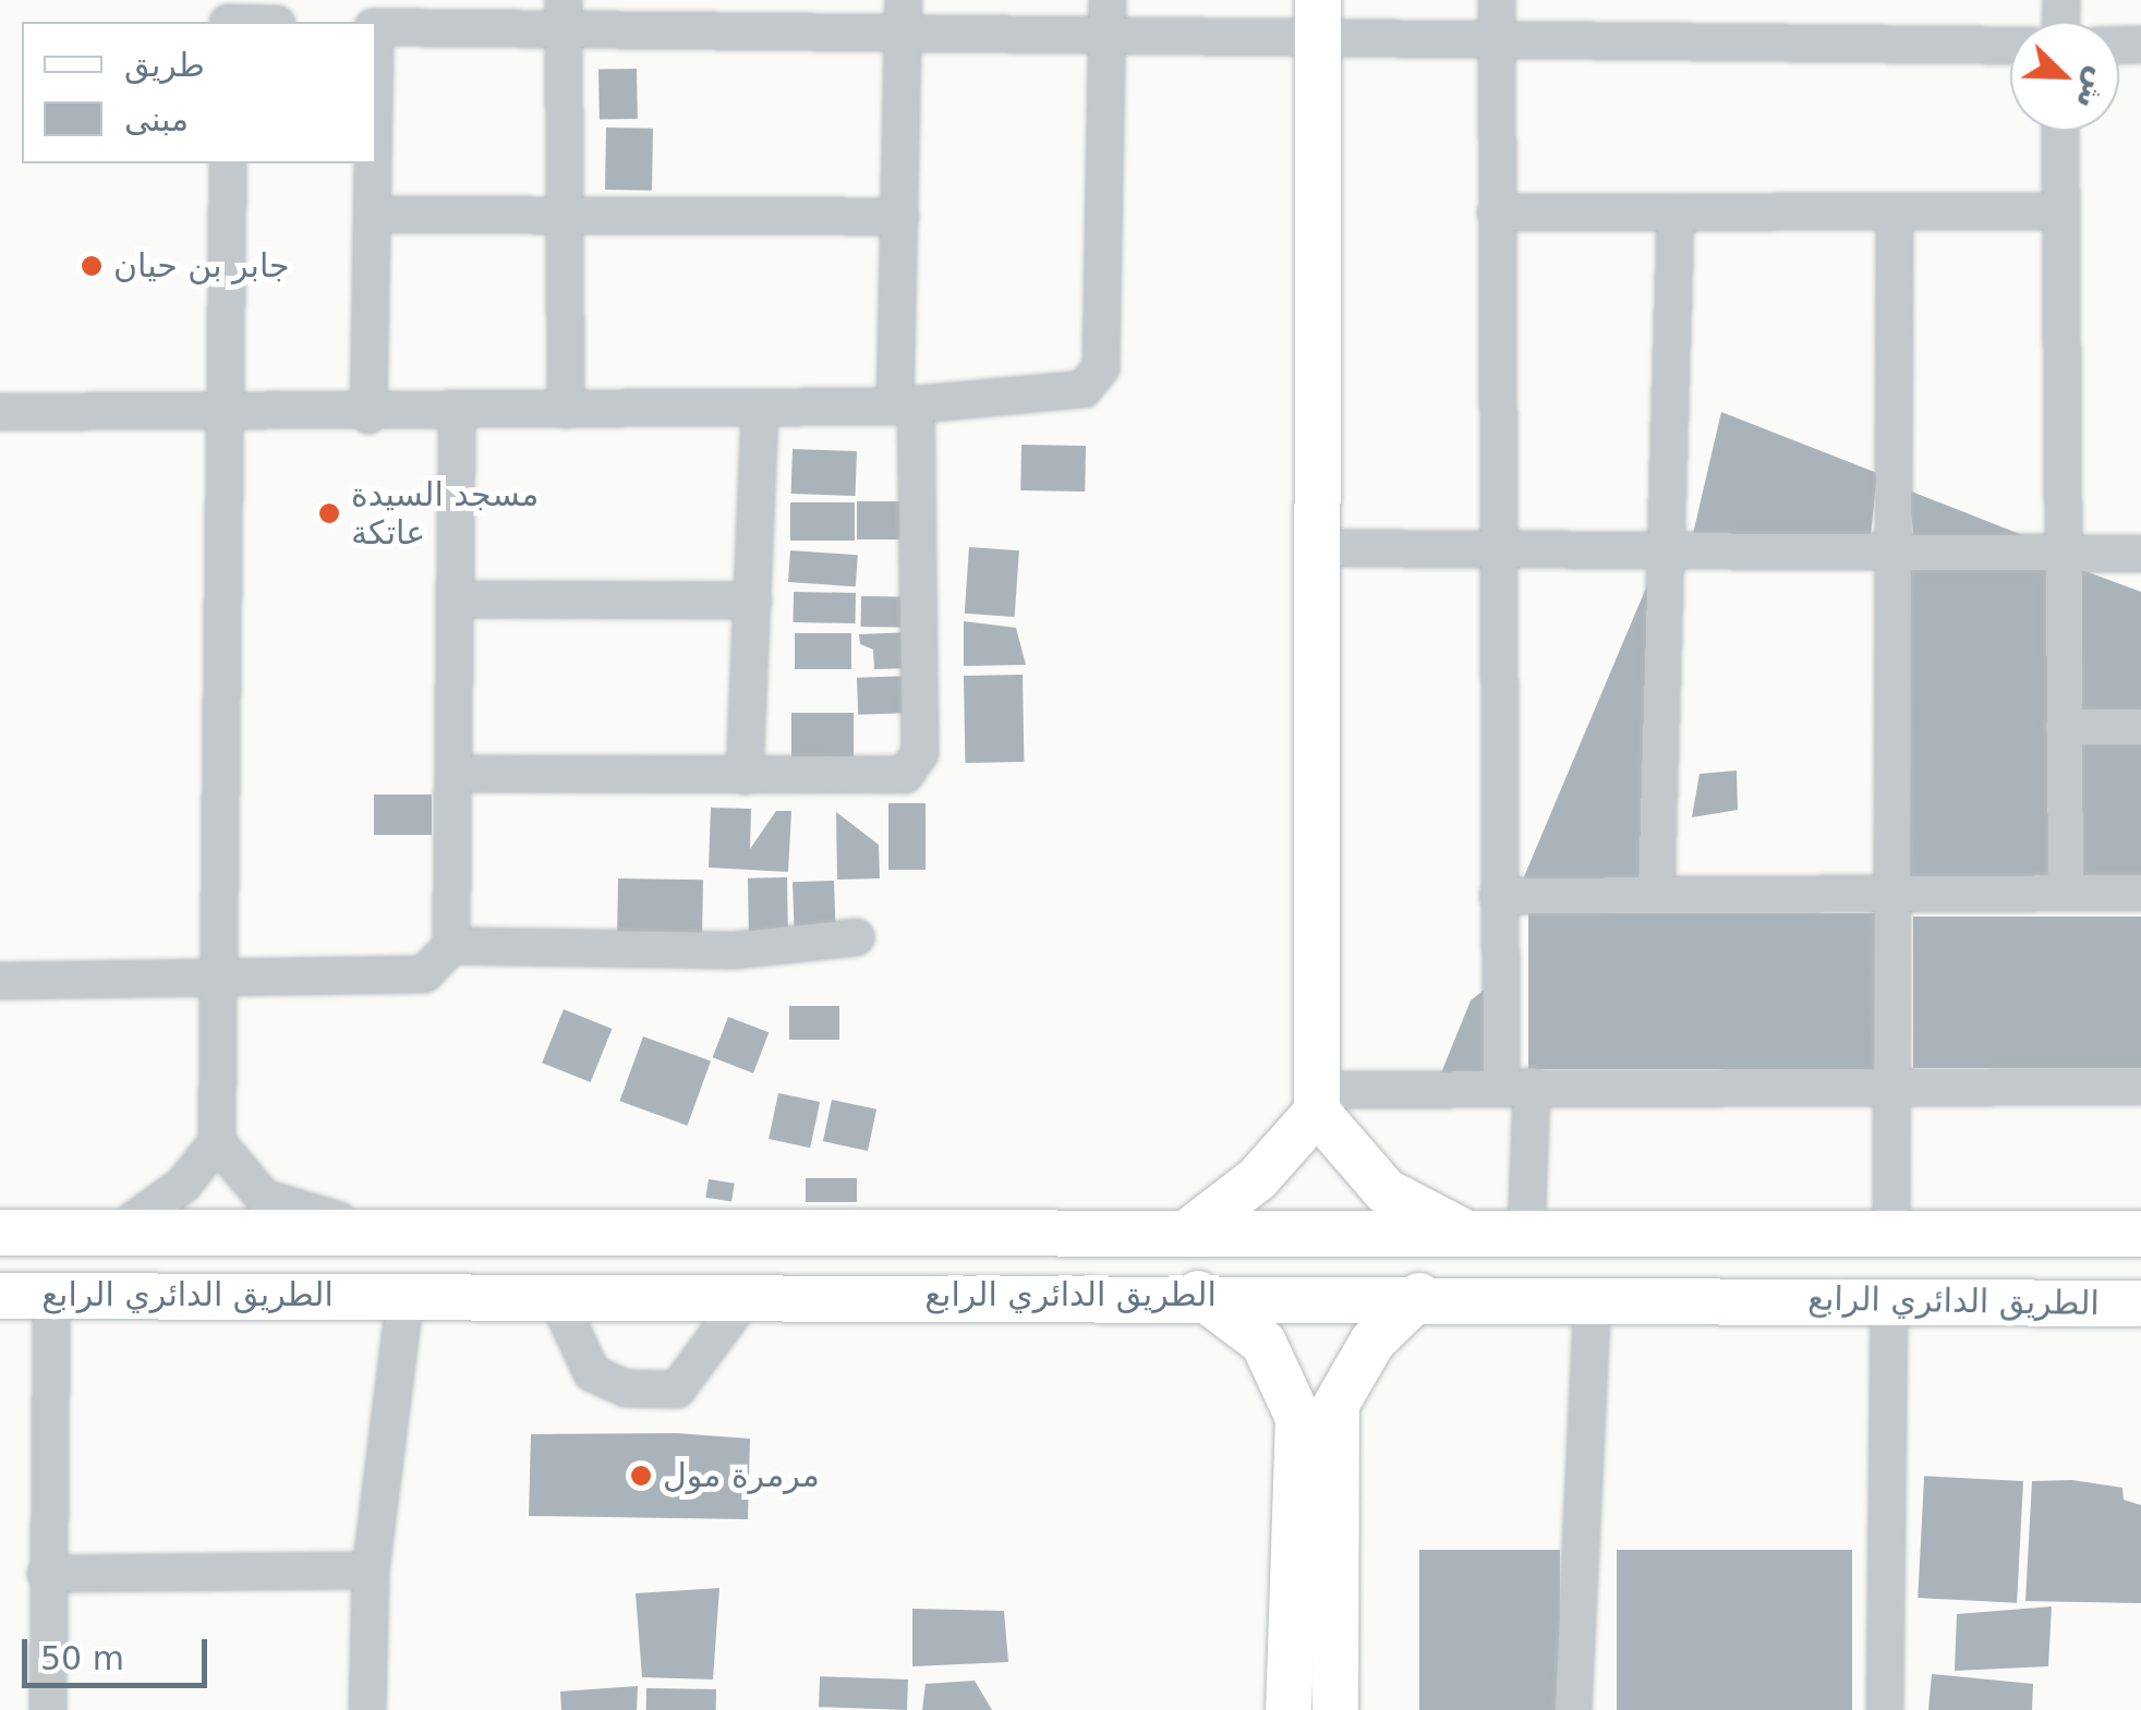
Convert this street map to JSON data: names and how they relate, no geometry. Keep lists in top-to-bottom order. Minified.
{"streets":{"main road":["الطريق الدائري الرابع"]},"places":["جابر بن حيان","مسجد السيدة عاتكة","مرمرة مول"],"legend":["طريق","مبنى"],"scale_bar":"50 m","north":"bottom right"}
